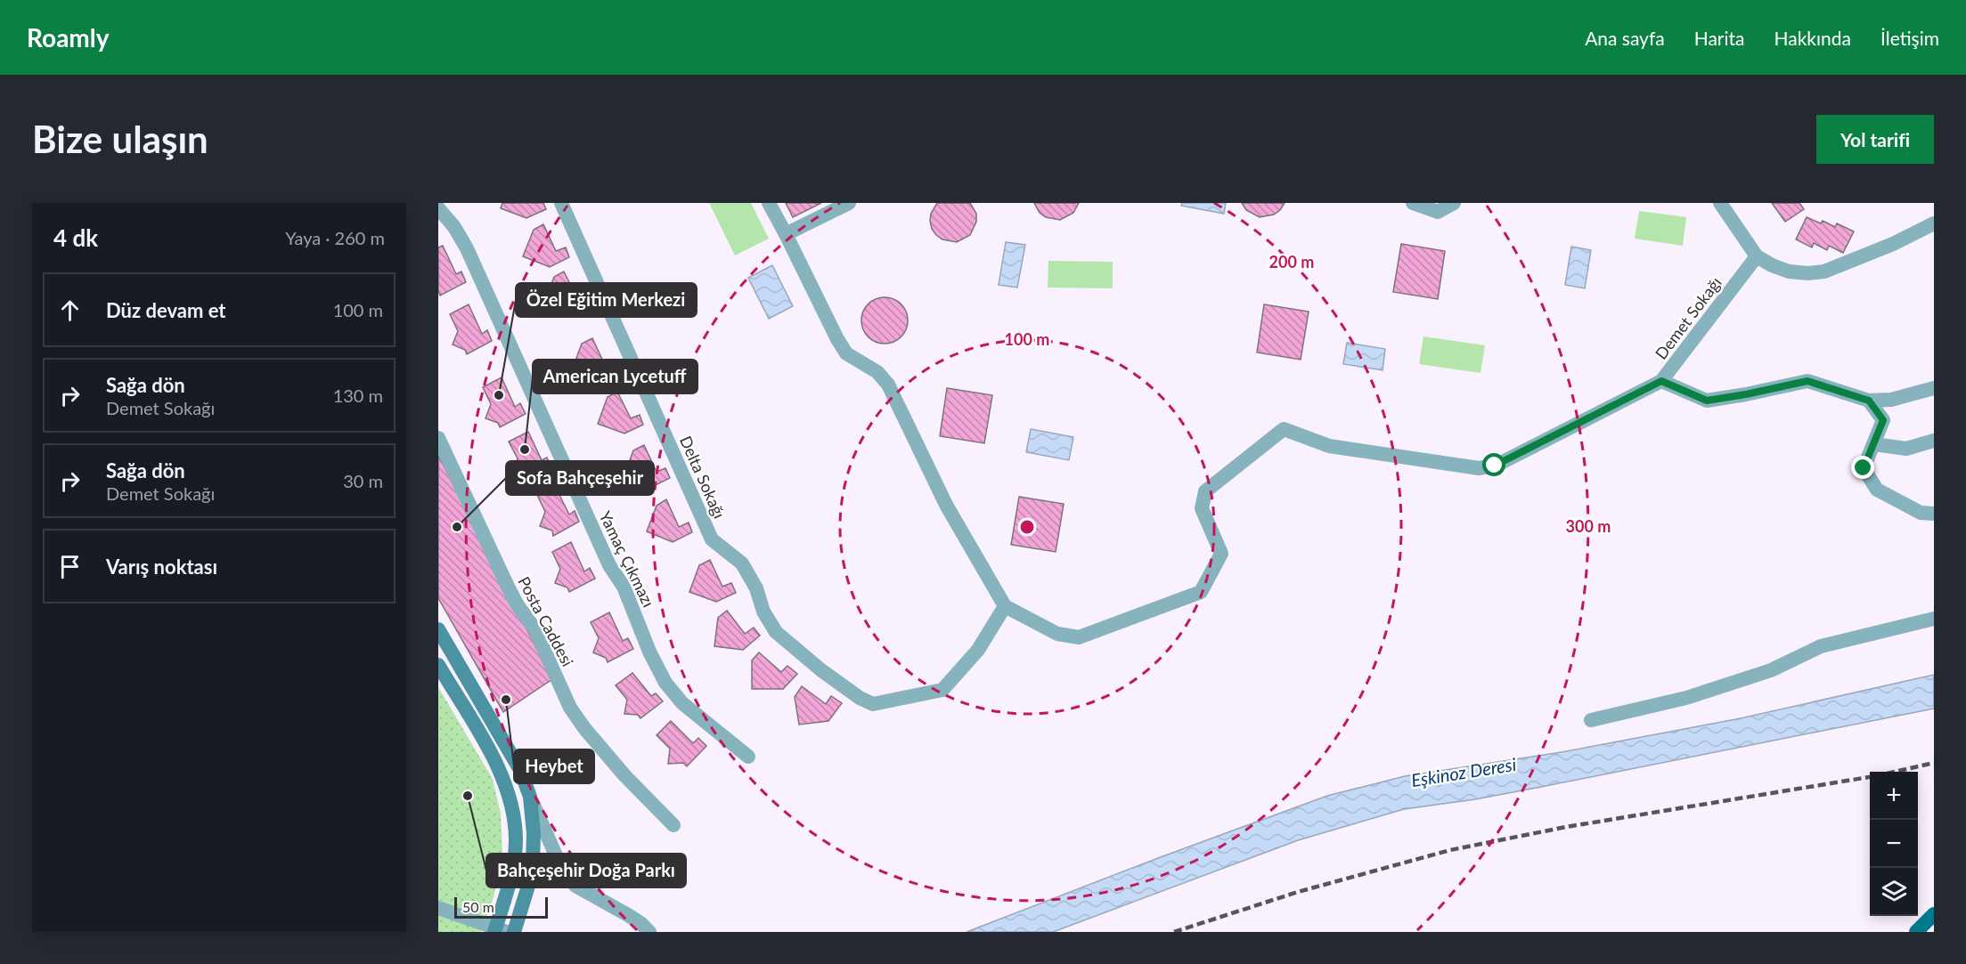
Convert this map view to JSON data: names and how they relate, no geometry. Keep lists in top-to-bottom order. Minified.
{"streets":{"street":["Demet Sokağı","Delta Sokağı","Yamaç Çıkmazı","Posta Caddesi"]},"water":["Eşkinoz Deresi"],"places":["Özel Eğitim Merkezi","American Lycetuff","Sofa Bahçeşehir","Heybet","Bahçeşehir Doğa Parkı"],"scale_bar":"50 m","page":{"header":"Roamly","nav":["Ana sayfa","Harita","Hakkında","İletişim"],"buttons":"Yol tarifi","title":"Bize ulaşın","heading":["4 dk","Yaya · 260 m"],"list":[["Düz devam et","100 m"],["Sağa dön","Demet Sokağı","130 m"],["Sağa dön","Demet Sokağı","30 m"],"Varış noktası"],"map_buttons":["+","−"],"scale":"50 m"},"rings":["200 m","100 m","300 m"]}
